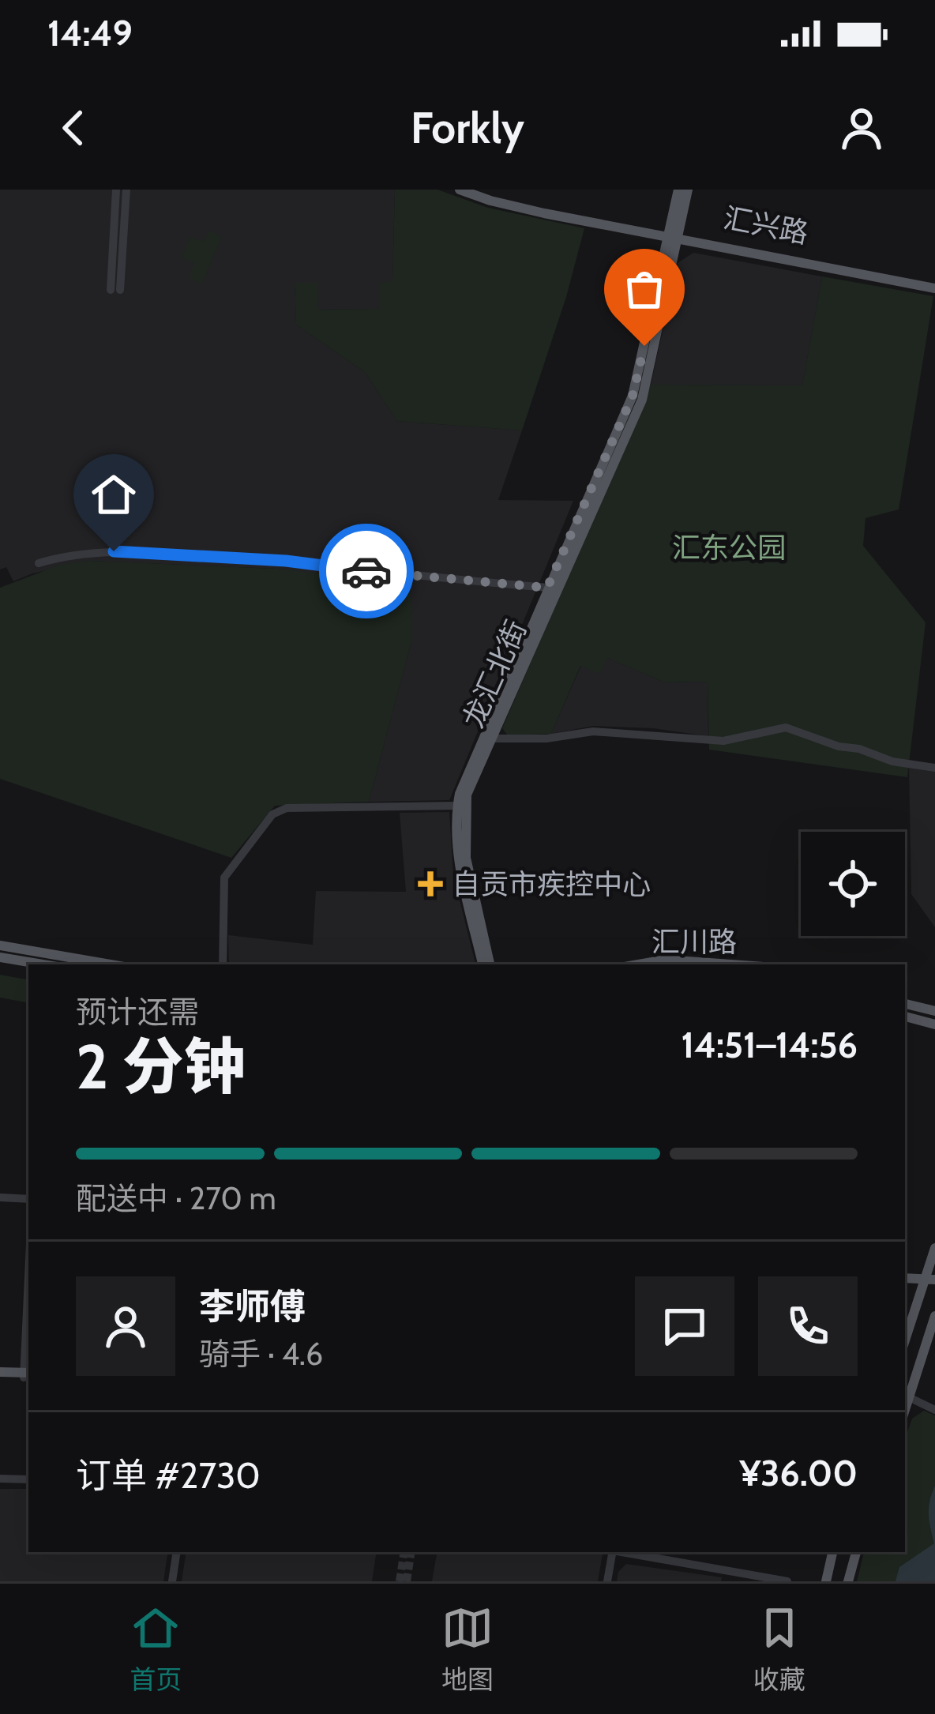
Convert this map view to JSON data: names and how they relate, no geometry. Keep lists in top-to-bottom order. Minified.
{"streets":{"main road":["龙汇北街","汇川路"]},"parks":["汇东公园"],"places":{"health":["自贡市疾控中心"]},"page":{"status":"14:49","header":"Forkly","heading":["2 分钟","预计还需","14:51–14:56"],"panel":["李师傅","骑手 · 4.6","订单 #2730","¥36.00"],"bar":"配送中 · 270 m","tabs":["首页","地图","收藏"]}}
